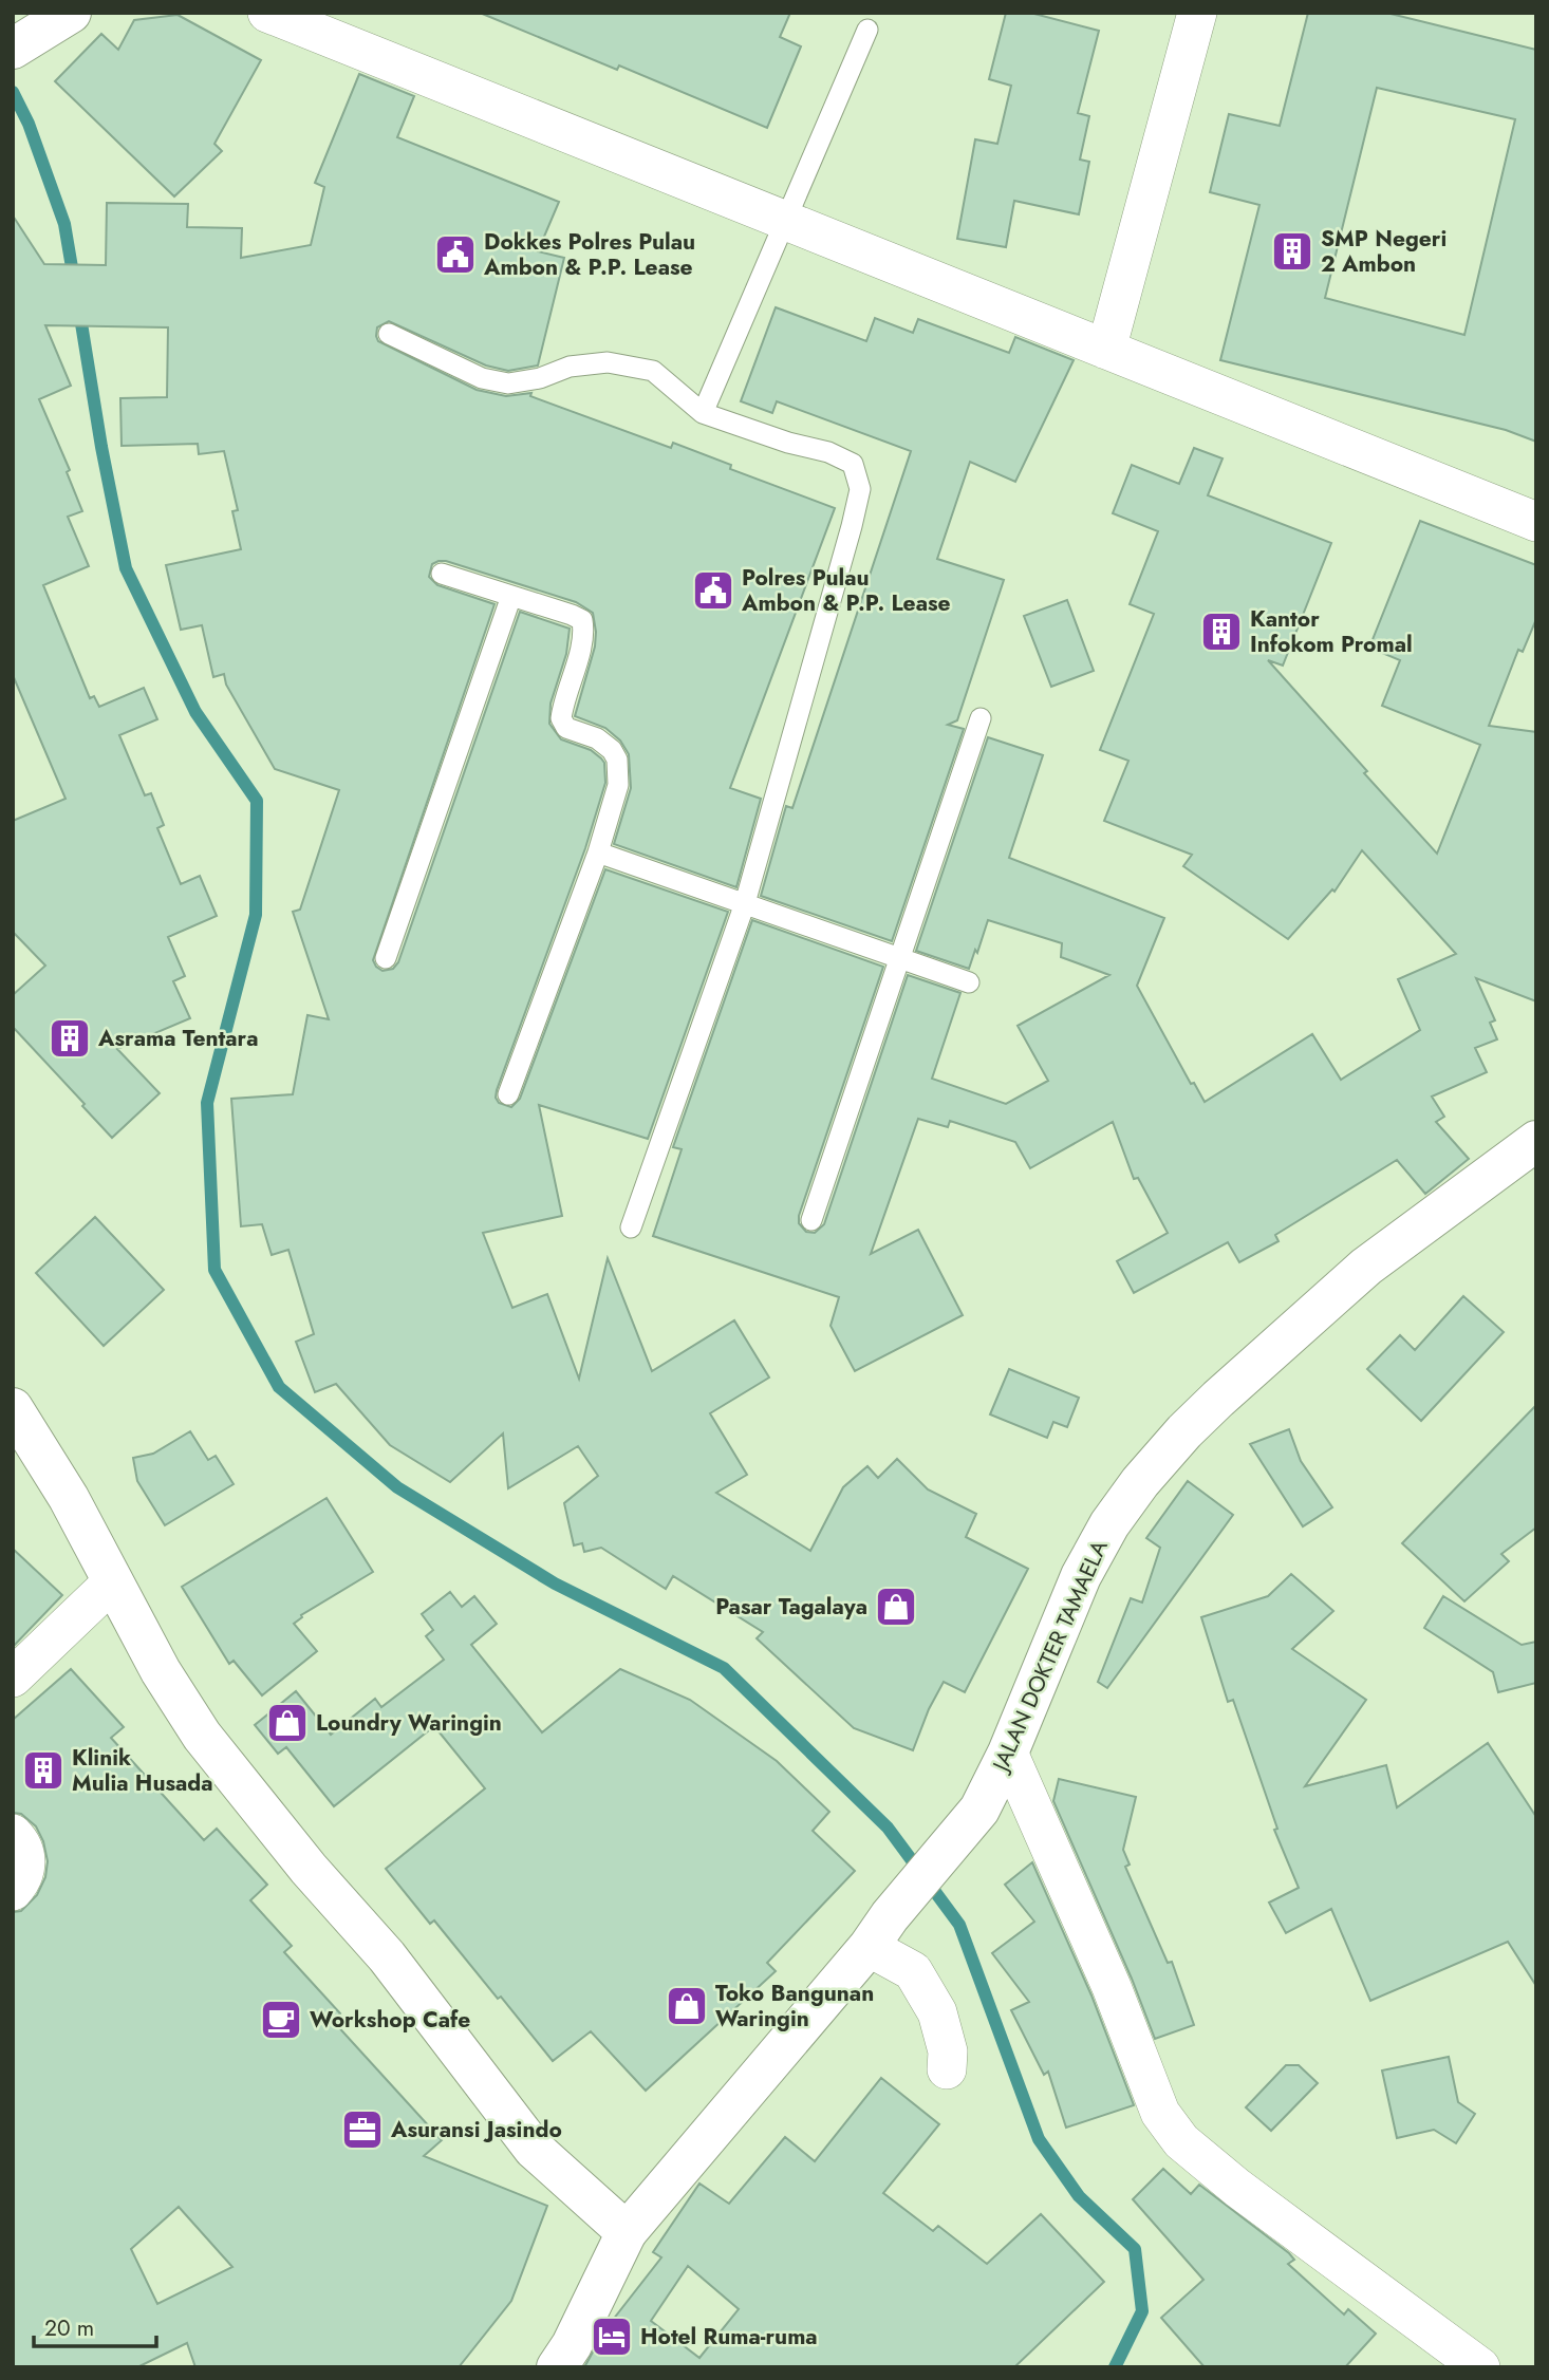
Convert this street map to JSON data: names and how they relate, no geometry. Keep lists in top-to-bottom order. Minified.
{"streets":{"main road":["JALAN DOKTER TAMAELA"]},"places":{"building":["SMP Negeri 2 Ambon","Kantor Infokom Promal","Asrama Tentara","Klinik Mulia Husada"],"public building":["Dokkes Polres Pulau Ambon & P.P. Lease","Polres Pulau Ambon & P.P. Lease"],"shop":["Pasar Tagalaya","Loundry Waringin","Toko Bangunan Waringin"],"cafe":["Workshop Cafe"],"office":["Asuransi Jasindo"],"hotel":["Hotel Ruma-ruma"]},"scale_bar":"20 m"}
